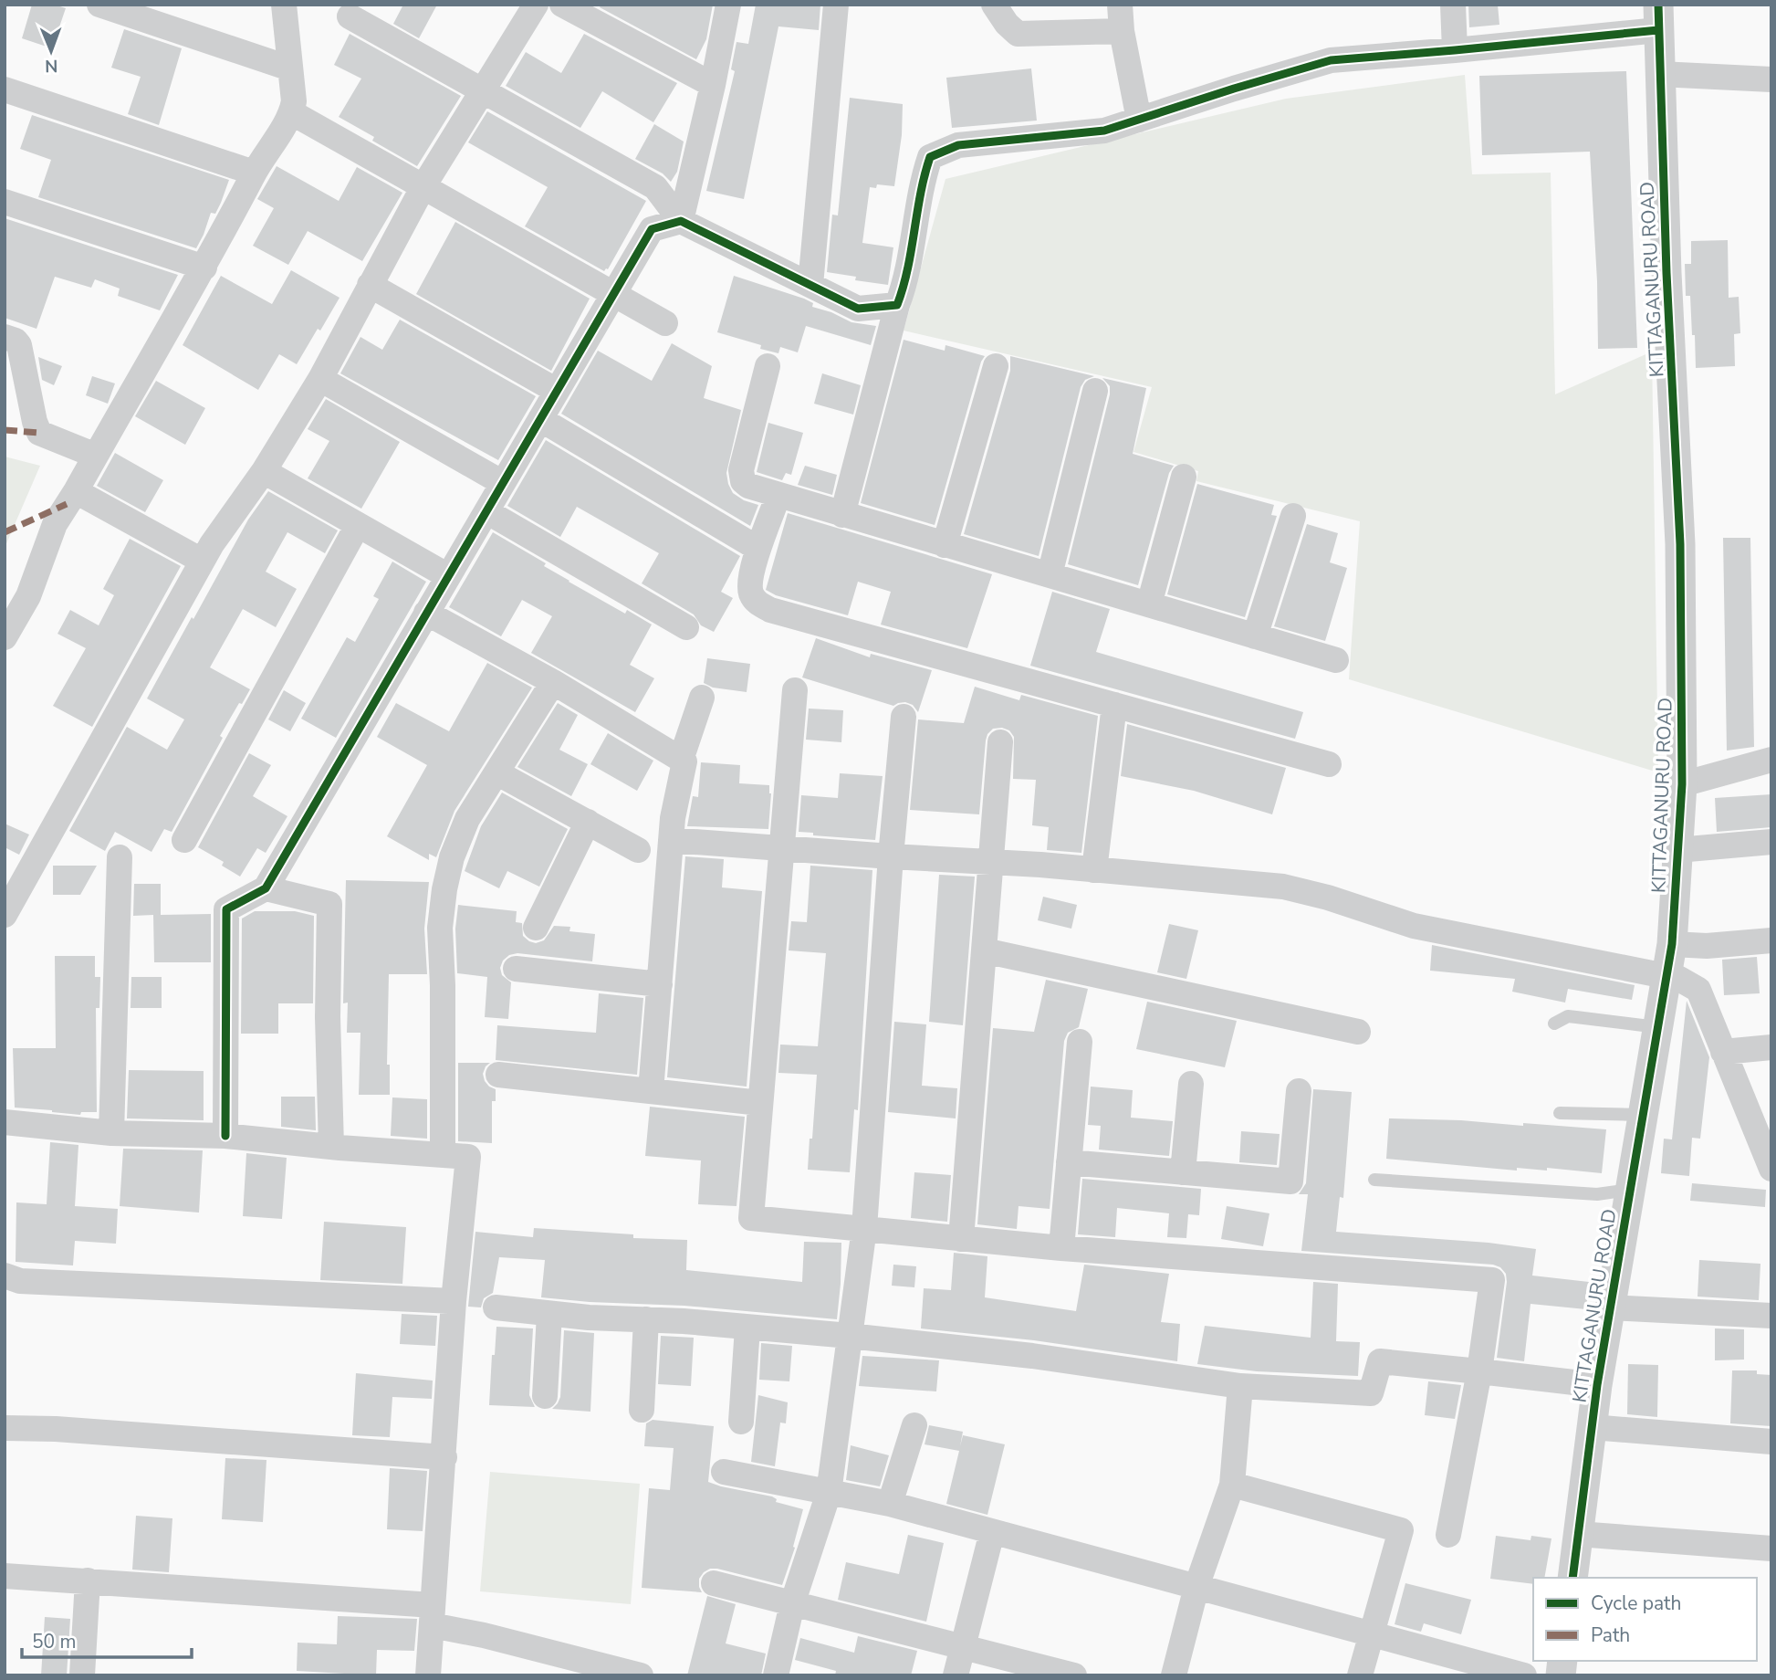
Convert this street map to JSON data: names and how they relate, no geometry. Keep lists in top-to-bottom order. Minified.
{"streets":{"street":["KITTAGANURU ROAD"]},"legend":["Cycle path","Path"],"scale_bar":"50 m","north":"bottom"}
